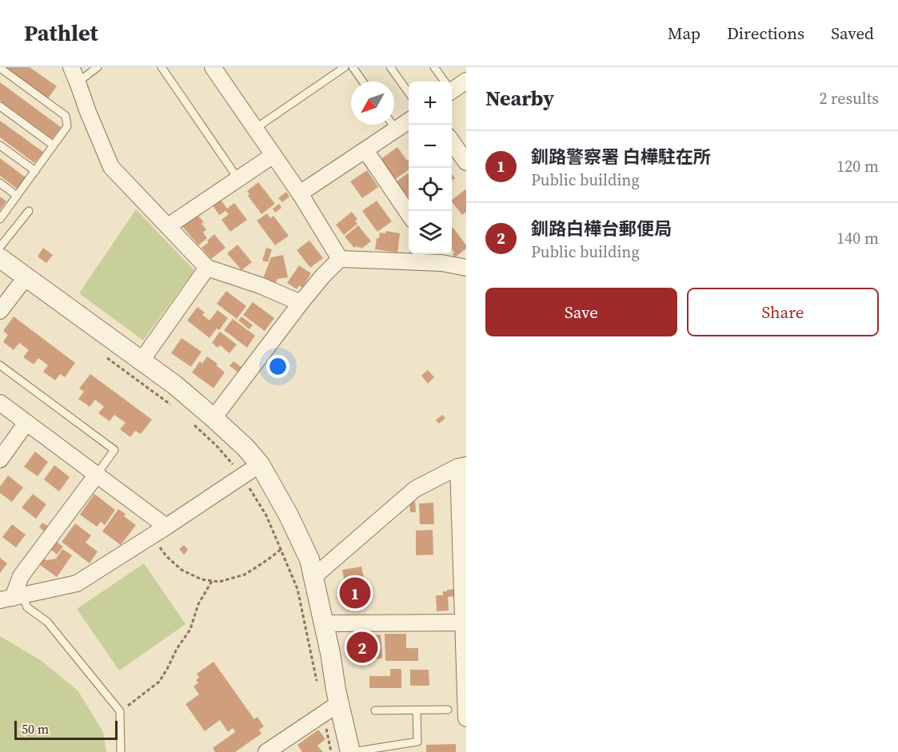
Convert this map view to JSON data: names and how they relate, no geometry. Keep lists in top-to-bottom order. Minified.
{"scale_bar":"50 m","north":"bottom left","page":{"header":"Pathlet","nav":["Map","Directions","Saved"],"heading":["Nearby","2 results"],"map_buttons":["+","−"],"list":[{"mark":"1","name":"釧路警察署 白樺駐在所","note":"Public building","value":"120 m"},{"mark":"2","name":"釧路白樺台郵便局","note":"Public building","value":"140 m"}],"buttons":["Save","Share"],"pins":["1","2"],"scale":"50 m"}}
